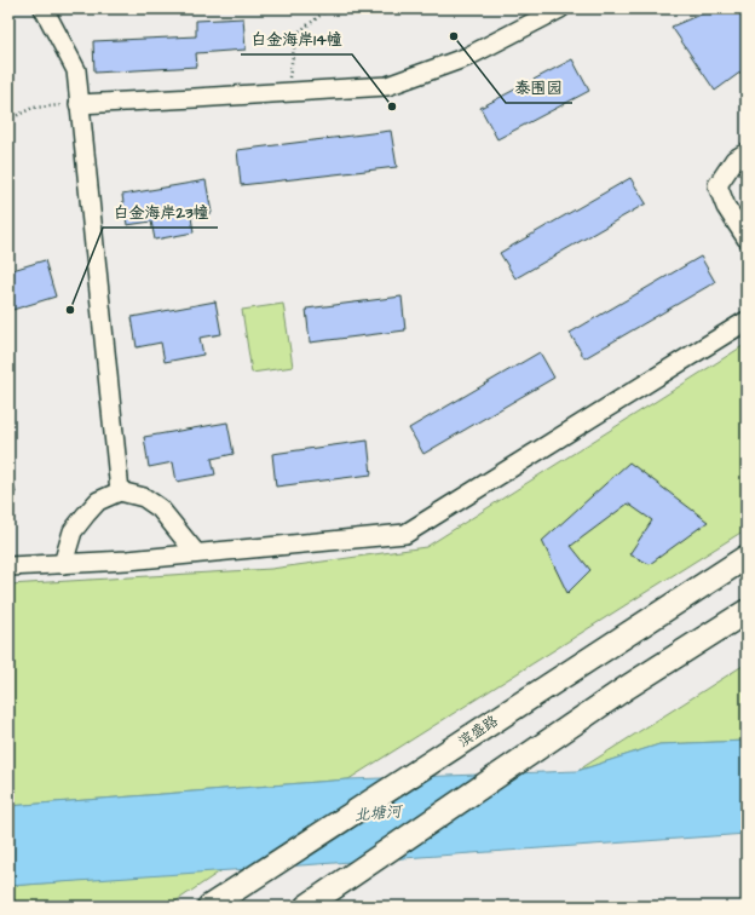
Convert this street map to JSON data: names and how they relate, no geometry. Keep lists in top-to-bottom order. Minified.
{"streets":{"main road":["滨盛路"]},"water":["北塘河"],"places":["泰围园","白金海岸14幢","白金海岸23幢"]}
